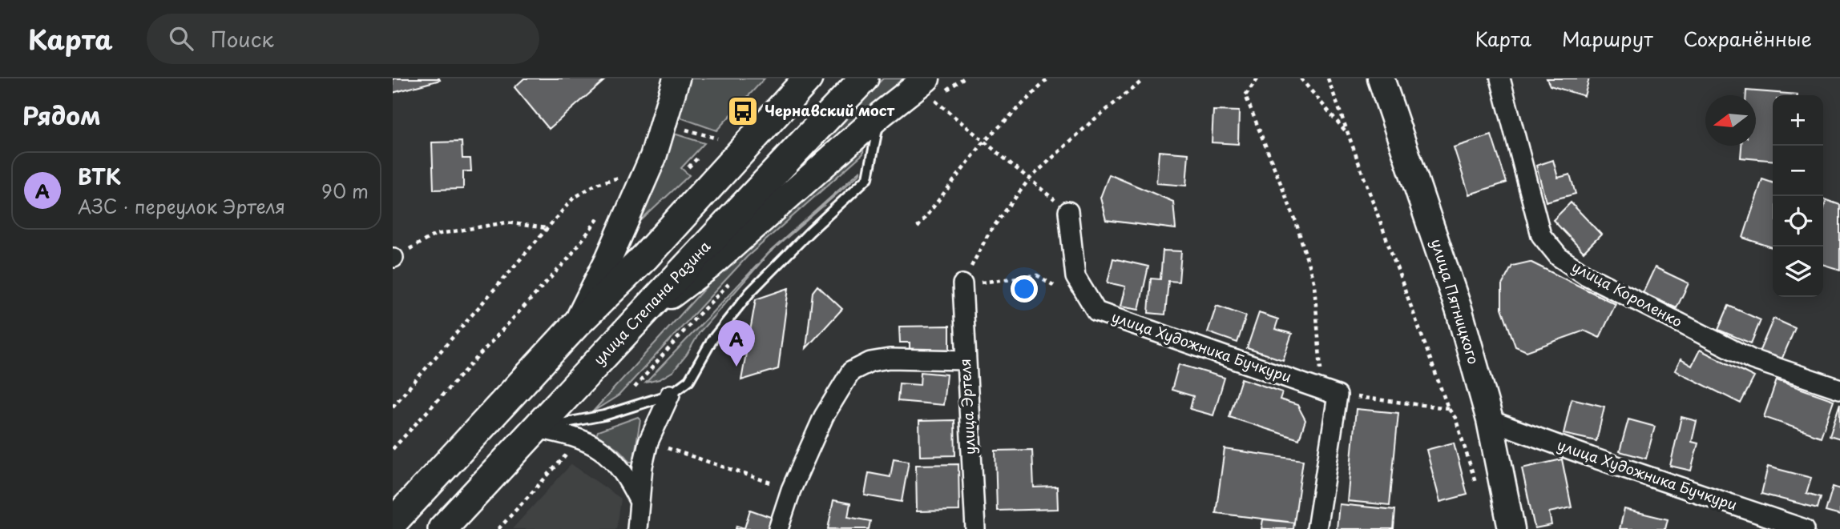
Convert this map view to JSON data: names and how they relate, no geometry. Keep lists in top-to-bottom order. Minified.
{"streets":{"main road":["улица Пятницкого","улица Степана Разина"],"street":["улица Короленко","улица Художника Бучкури","улица Эртеля"]},"crossings":[["улица Пятницкого","улица Художника Бучкури"]],"places":{"bus stop":["Чернавский мост"]},"north":"left","page":{"header":"Карта","search":"Поиск","nav":["Карта","Маршрут","Сохранённые"],"heading":"Рядом","map_buttons":["+","−"],"list":[{"mark":"A","name":"ВТК","note":"АЗС · переулок Эртеля","value":"90 m"}],"pins":"A"}}
